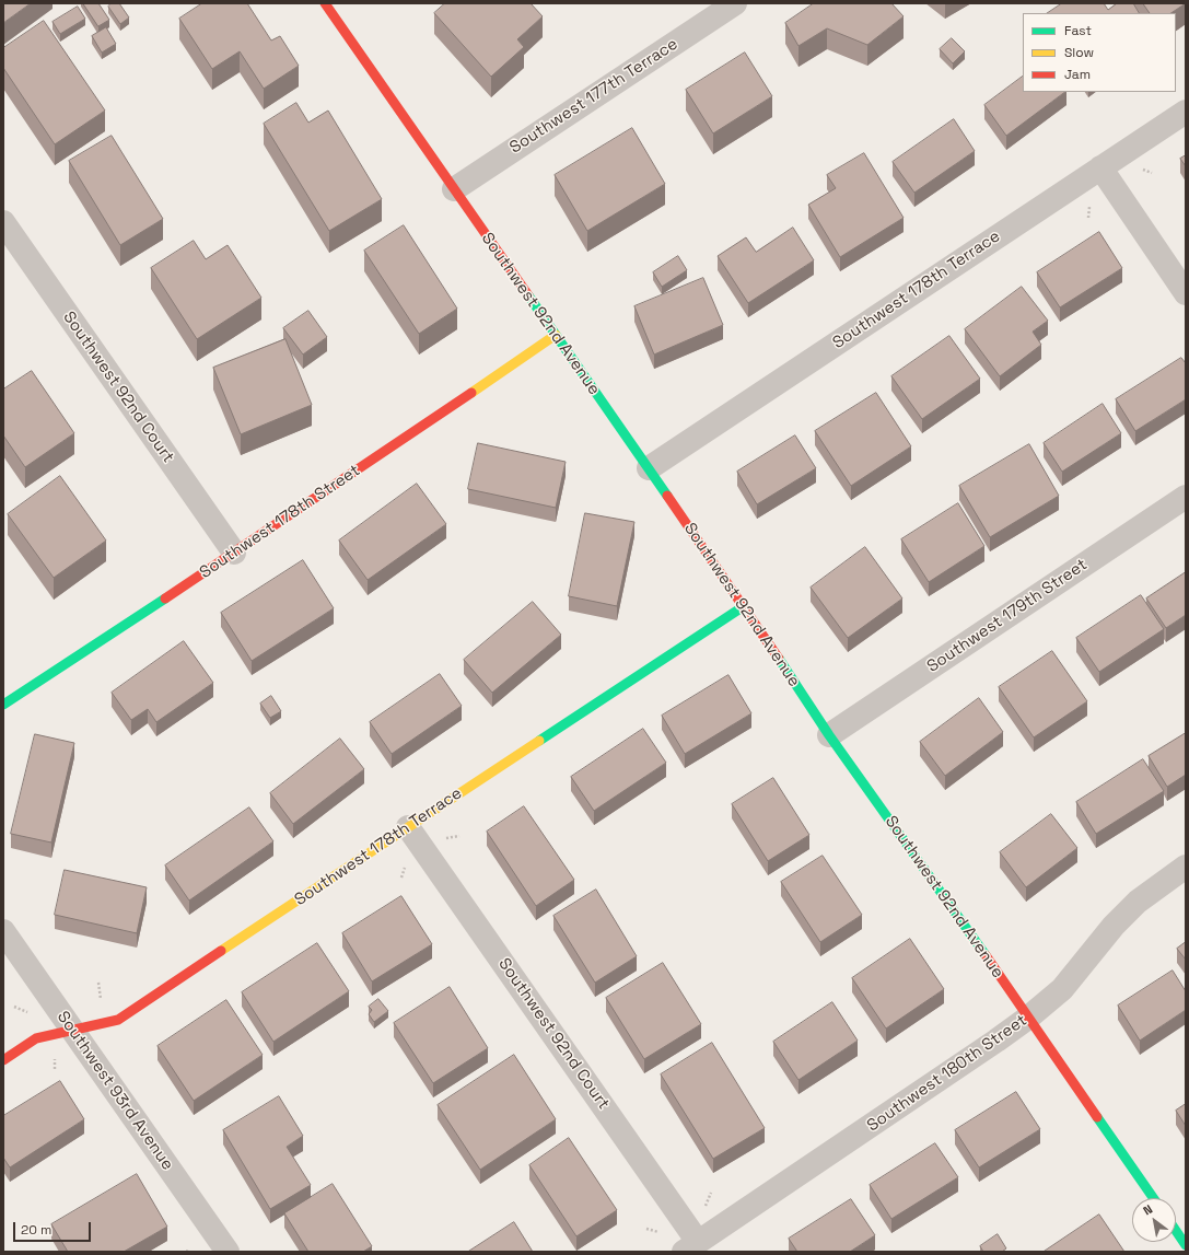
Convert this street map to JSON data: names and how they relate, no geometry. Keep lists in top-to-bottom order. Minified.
{"streets":{"street":["Southwest 177th Terrace","Southwest 178th Terrace","Southwest 92nd Avenue","Southwest 92nd Court","Southwest 178th Street","Southwest 179th Street","Southwest 180th Street","Southwest 93rd Avenue"]},"crossings":[["Southwest 177th Terrace","Southwest 92nd Avenue"],["Southwest 178th Terrace","Southwest 92nd Avenue"],["Southwest 178th Terrace","Southwest 92nd Court"],["Southwest 178th Terrace","Southwest 93rd Avenue"],["Southwest 92nd Avenue","Southwest 178th Street"],["Southwest 92nd Avenue","Southwest 179th Street"],["Southwest 92nd Avenue","Southwest 180th Street"],["Southwest 92nd Court","Southwest 178th Street"],["Southwest 92nd Court","Southwest 180th Street"]],"legend":["Fast","Slow","Jam"],"scale_bar":"20 m","north":"top left"}
